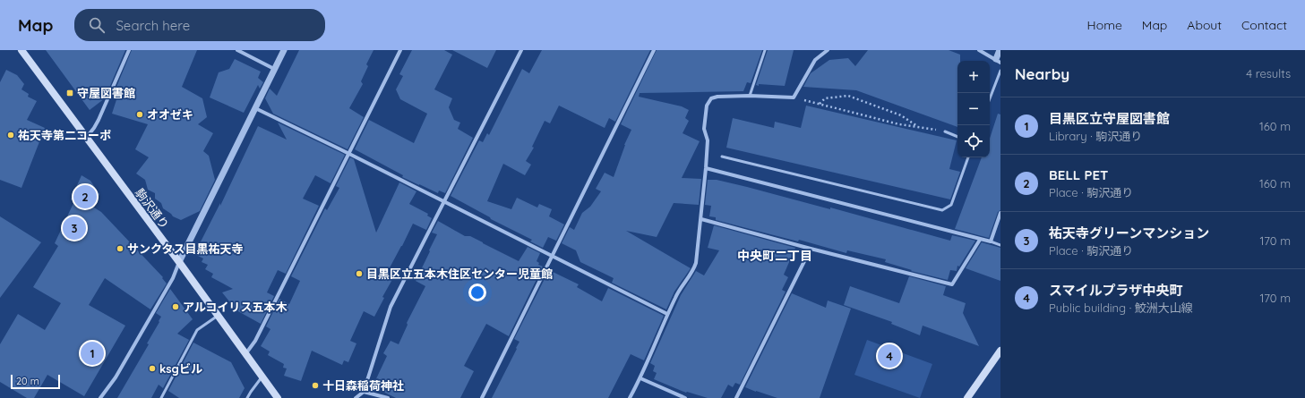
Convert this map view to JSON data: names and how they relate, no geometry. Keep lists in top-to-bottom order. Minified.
{"streets":{"main road":["駒沢通り"]},"districts":["中央町二丁目"],"places":{"transit":["守屋図書館"],"other":["オオゼキ","祐天寺第二コーポ","サンクタス目黒祐天寺","目黒区立五本木住区センター児童館","アルコイリス五本木","ksgビル","十日森稲荷神社"]},"scale_bar":"20 m","page":{"header":"Map","search":"Search here","nav":["Home","Map","About","Contact"],"heading":["Nearby","4 results"],"map_buttons":["+","−"],"list":[{"mark":"1","name":"目黒区立守屋図書館","note":"Library · 駒沢通り","value":"160 m"},{"mark":"2","name":"BELL PET","note":"Place · 駒沢通り","value":"160 m"},{"mark":"3","name":"祐天寺グリーンマンション","note":"Place · 駒沢通り","value":"170 m"},{"mark":"4","name":"スマイルプラザ中央町","note":"Public building · 鮫洲大山線","value":"170 m"}],"pins":["2","3","1","4"],"scale":"20 m"}}
